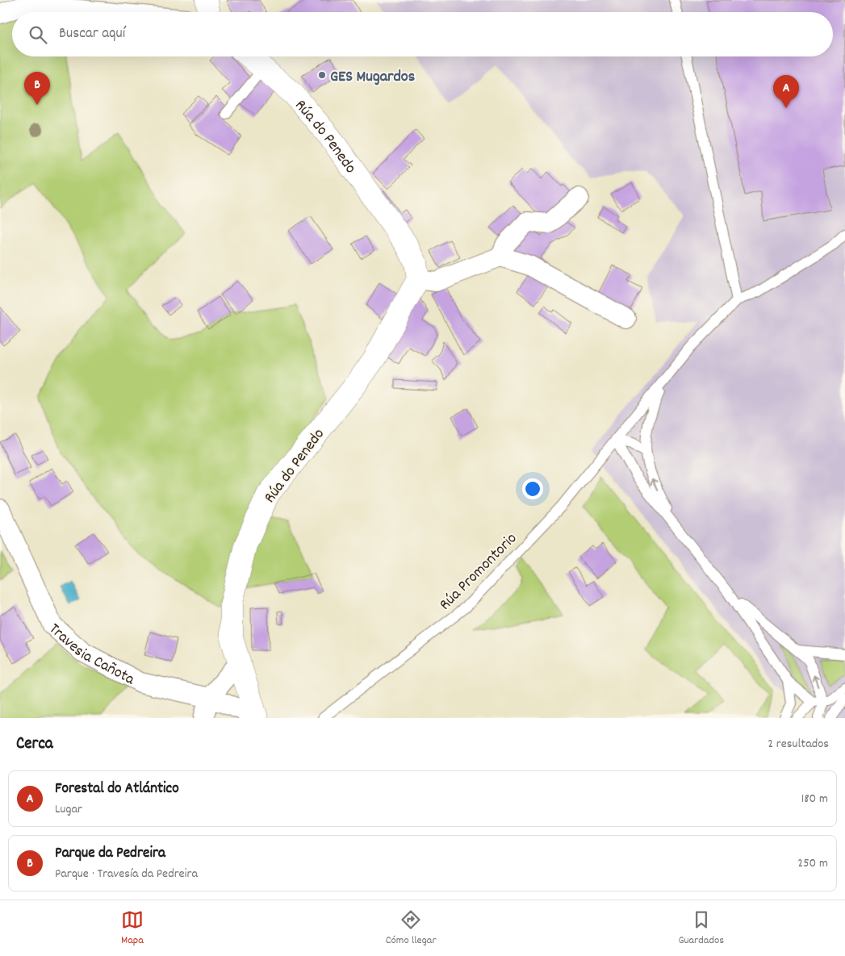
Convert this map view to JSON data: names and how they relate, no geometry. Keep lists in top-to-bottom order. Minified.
{"streets":{"street":["Rúa do Penedo","Travesia Cañota"],"lane":["Rúa Promontorio"]},"crossings":[["Rúa do Penedo","Travesia Cañota"]],"places":["GES Mugardos"],"page":{"search":"Buscar aquí","pins":["B","A"],"heading":["Cerca","2 resultados"],"list":[{"mark":"A","name":"Forestal do Atlántico","note":"Lugar","value":"180 m"},{"mark":"B","name":"Parque da Pedreira","note":"Parque · Travesía da Pedreira","value":"250 m"}],"nav":["Mapa","Cómo llegar","Guardados"]}}
